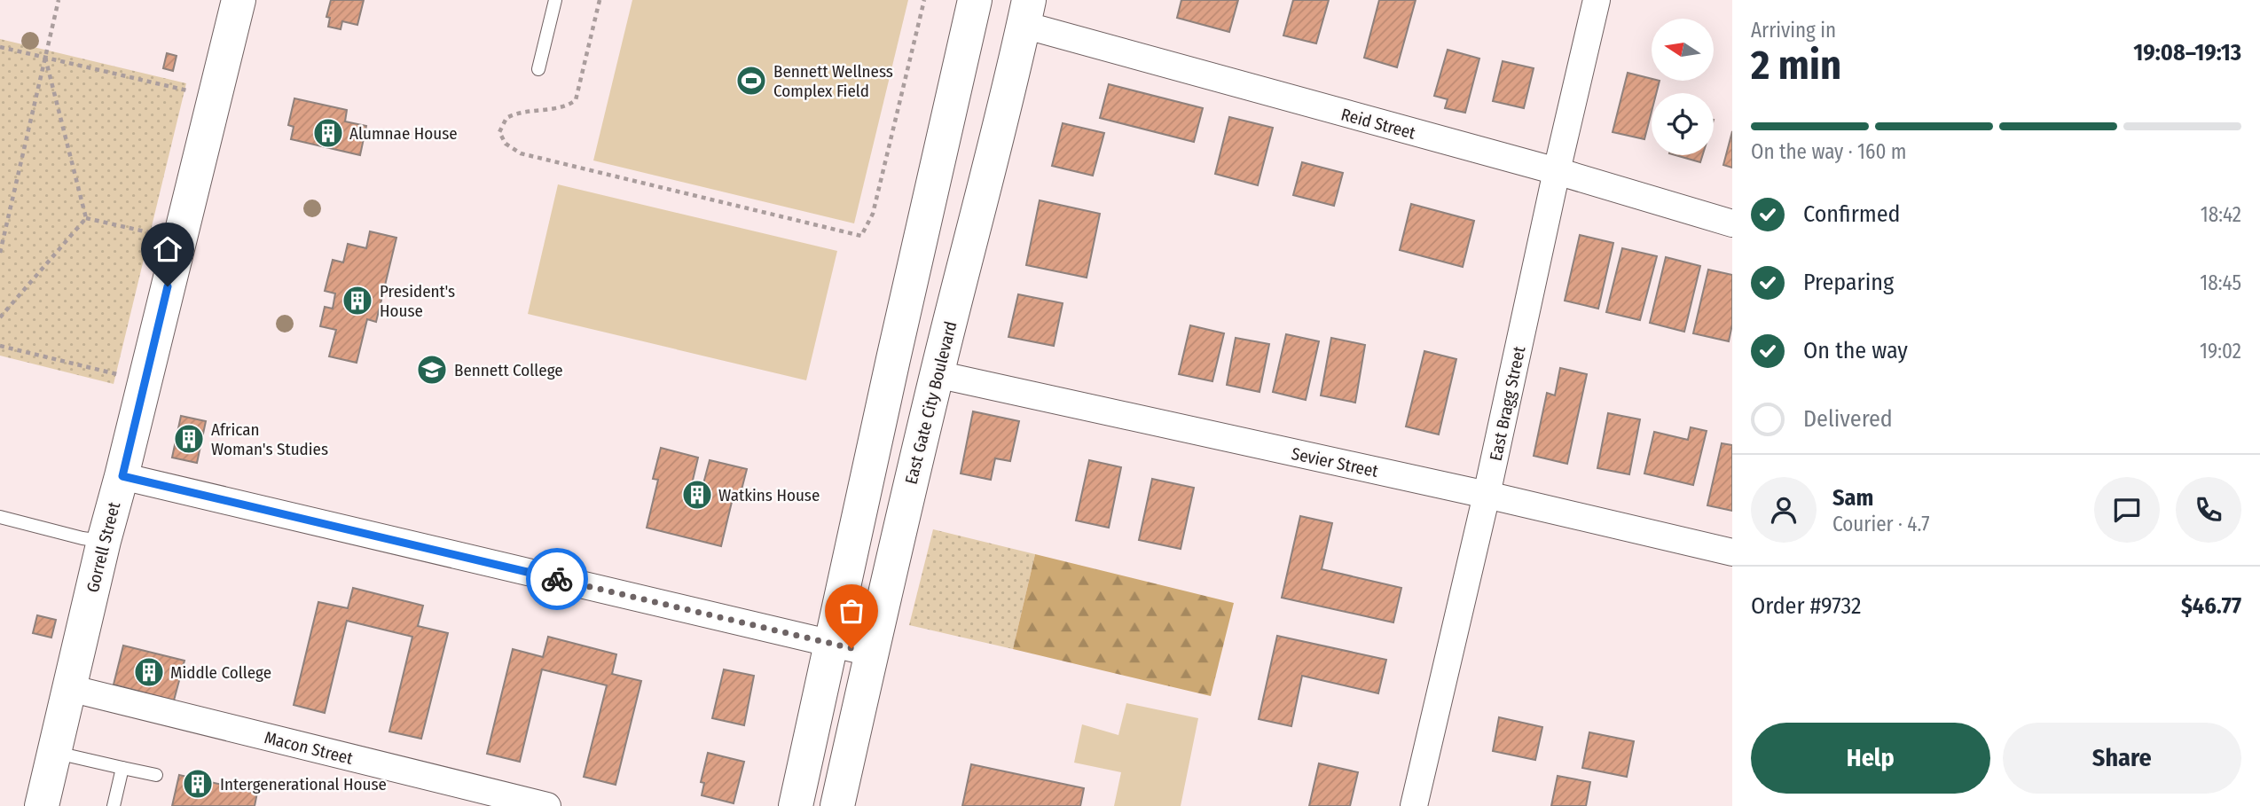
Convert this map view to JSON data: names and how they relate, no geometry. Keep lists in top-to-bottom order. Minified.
{"streets":{"main road":["East Gate City Boulevard","Gorrell Street"],"street":["Reid Street","East Bragg Street","Sevier Street","Macon Street"]},"crossings":[["Reid Street","East Gate City Boulevard"],["Reid Street","East Bragg Street"],["East Gate City Boulevard","Sevier Street"],["East Bragg Street","Sevier Street"],["Gorrell Street","Macon Street"]],"places":{"sports":["Bennett Wellness Complex Field"],"building":["Alumnae House","President's House","African Woman's Studies","Watkins House","Middle College","Intergenerational House"],"school or university":["Bennett College"]},"north":"left","page":{"heading":["2 min","Arriving in","19:08–19:13"],"panel":["Sam","Courier · 4.7","Order #9732","$46.77"],"bar":"On the way · 160 m","list":[["Confirmed","18:42"],["Preparing","18:45"],["On the way","19:02"],"Delivered"],"buttons":["Help","Share"]}}
